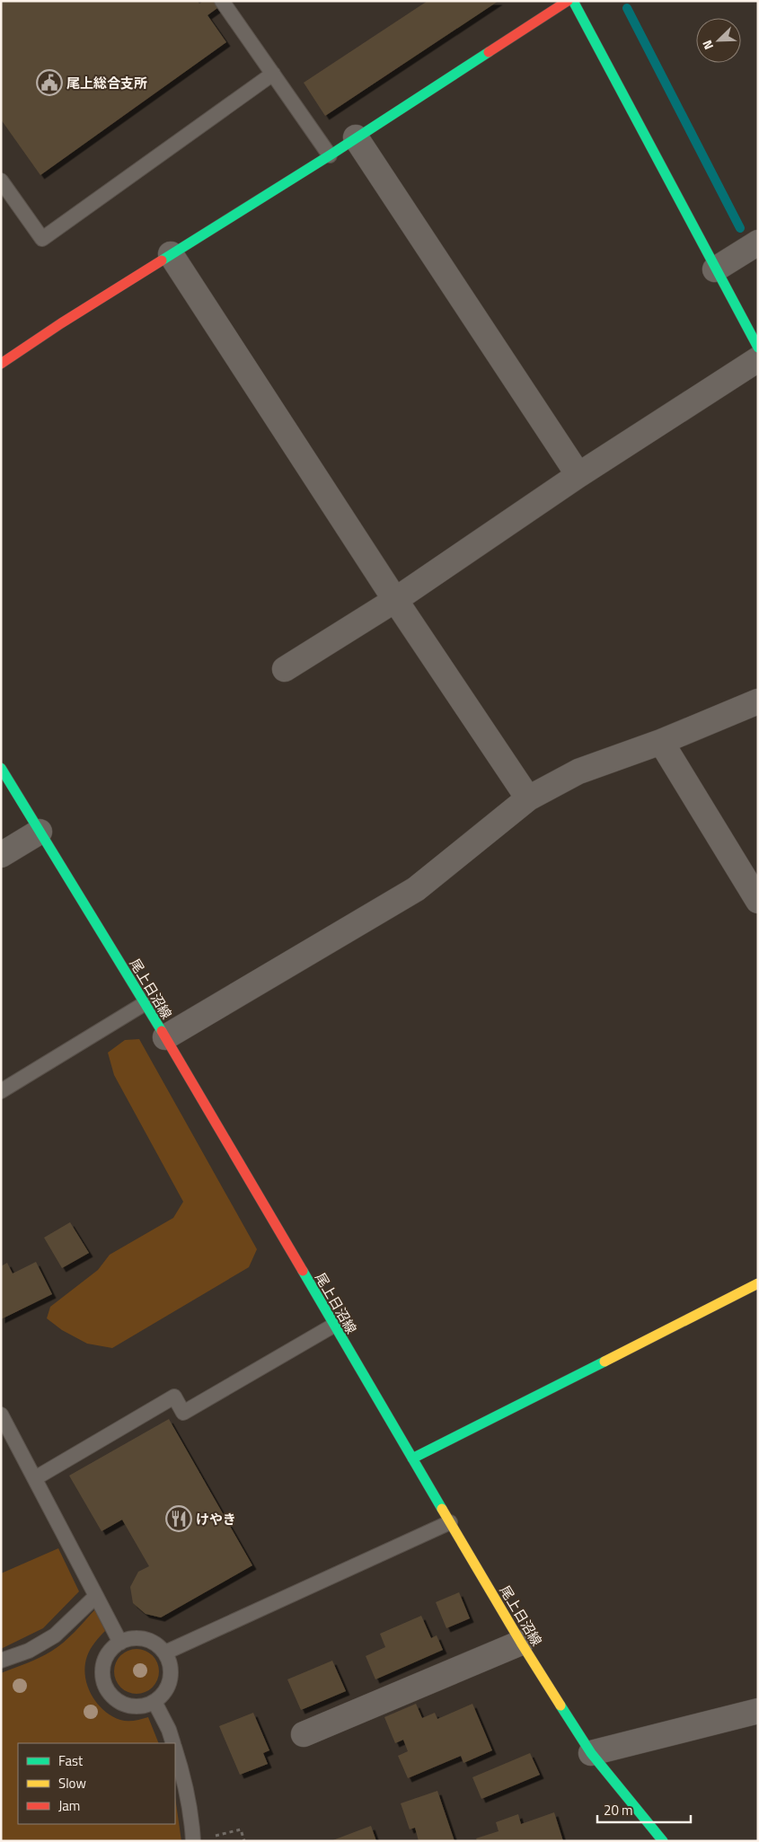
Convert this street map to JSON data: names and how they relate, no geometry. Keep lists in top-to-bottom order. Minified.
{"streets":{"street":["尾上日沼線"]},"places":{"public building":["尾上総合支所"],"restaurant":["けやき"]},"legend":["Fast","Slow","Jam"],"scale_bar":"20 m","north":"bottom left"}
